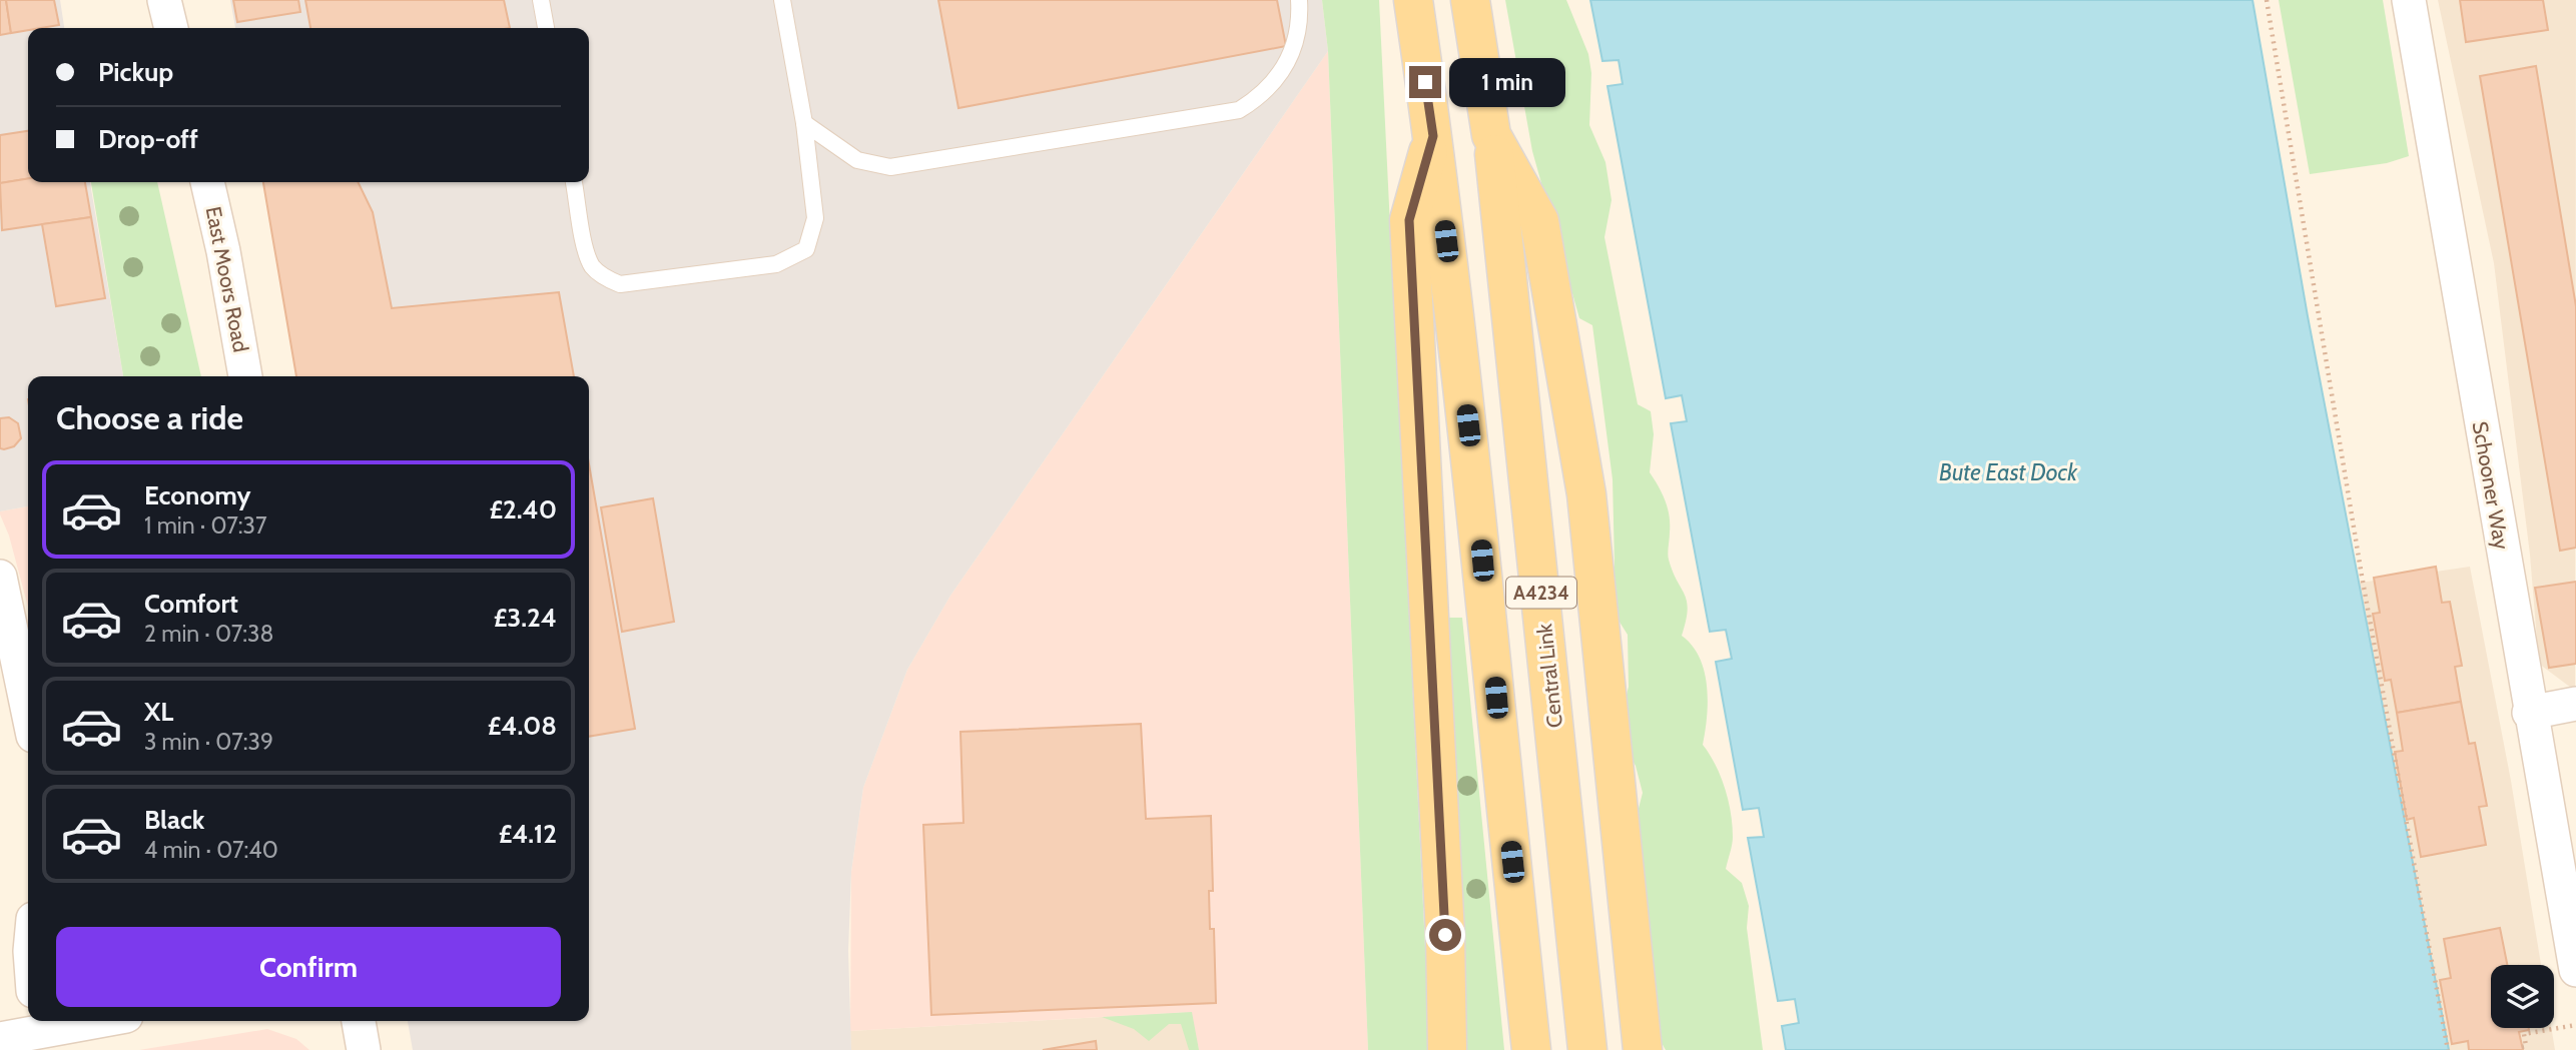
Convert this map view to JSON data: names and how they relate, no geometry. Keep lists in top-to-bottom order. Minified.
{"streets":{"main road":["A4234","Central Link"],"street":["East Moors Road","Schooner Way"]},"crossings":[["A4234","Central Link"]],"water":["Bute East Dock"],"page":{"banner":["Pickup","Drop-off"],"bubble":"1 min","heading":"Choose a ride","list":[{"name":"Economy","note":"1 min · 07:37","value":"£2.40"},{"name":"Comfort","note":"2 min · 07:38","value":"£3.24"},{"name":"XL","note":"3 min · 07:39","value":"£4.08"},{"name":"Black","note":"4 min · 07:40","value":"£4.12"}],"buttons":"Confirm"}}
